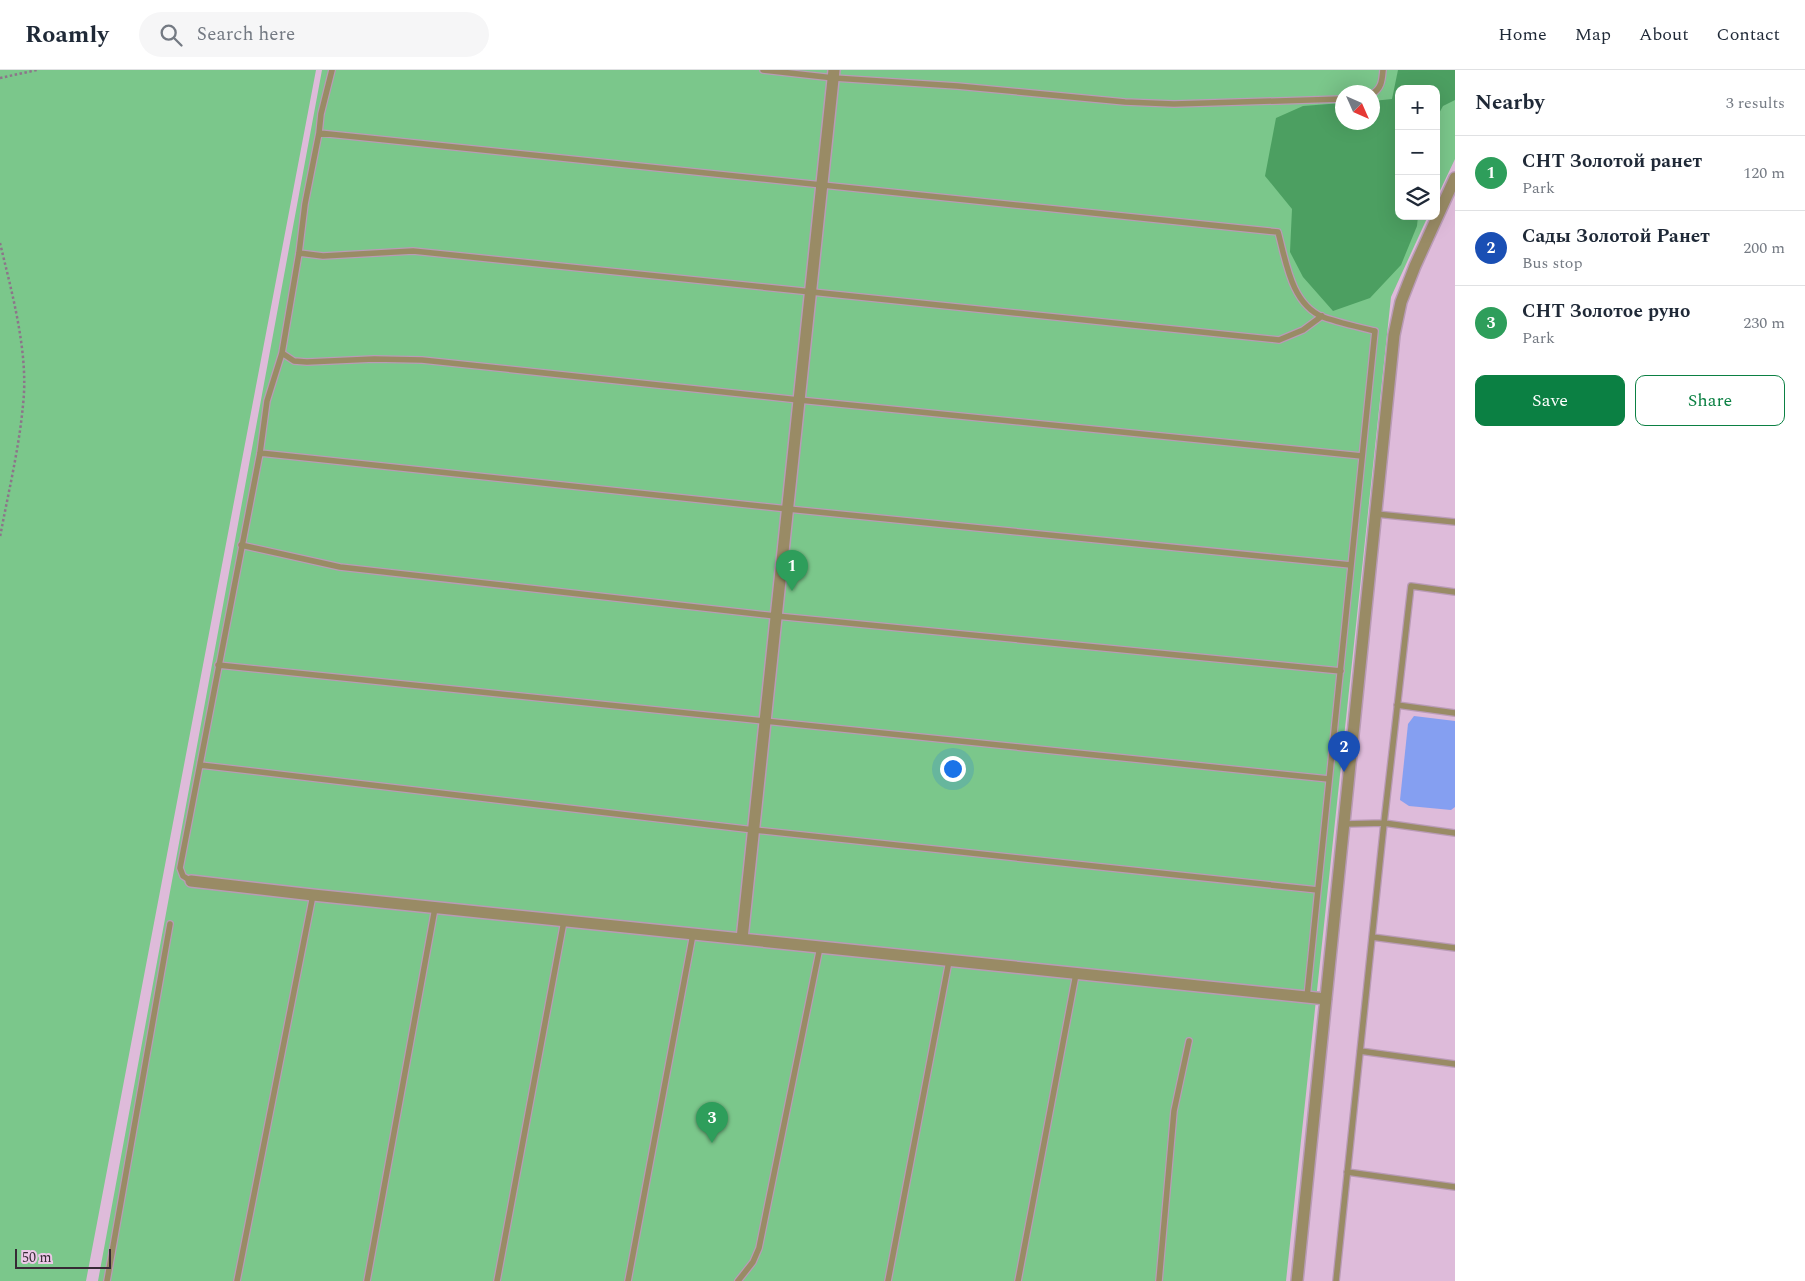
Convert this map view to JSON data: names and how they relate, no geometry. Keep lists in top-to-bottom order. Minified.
{"scale_bar":"50 m","north":"bottom right","page":{"header":"Roamly","search":"Search here","nav":["Home","Map","About","Contact"],"heading":["Nearby","3 results"],"map_buttons":["+","−"],"list":[{"mark":"1","name":"СНТ Золотой ранет","note":"Park","value":"120 m"},{"mark":"2","name":"Сады Золотой Ранет","note":"Bus stop","value":"200 m"},{"mark":"3","name":"СНТ Золотое руно","note":"Park","value":"230 m"}],"buttons":["Save","Share"],"pins":["1","2","3"],"scale":"50 m"}}
